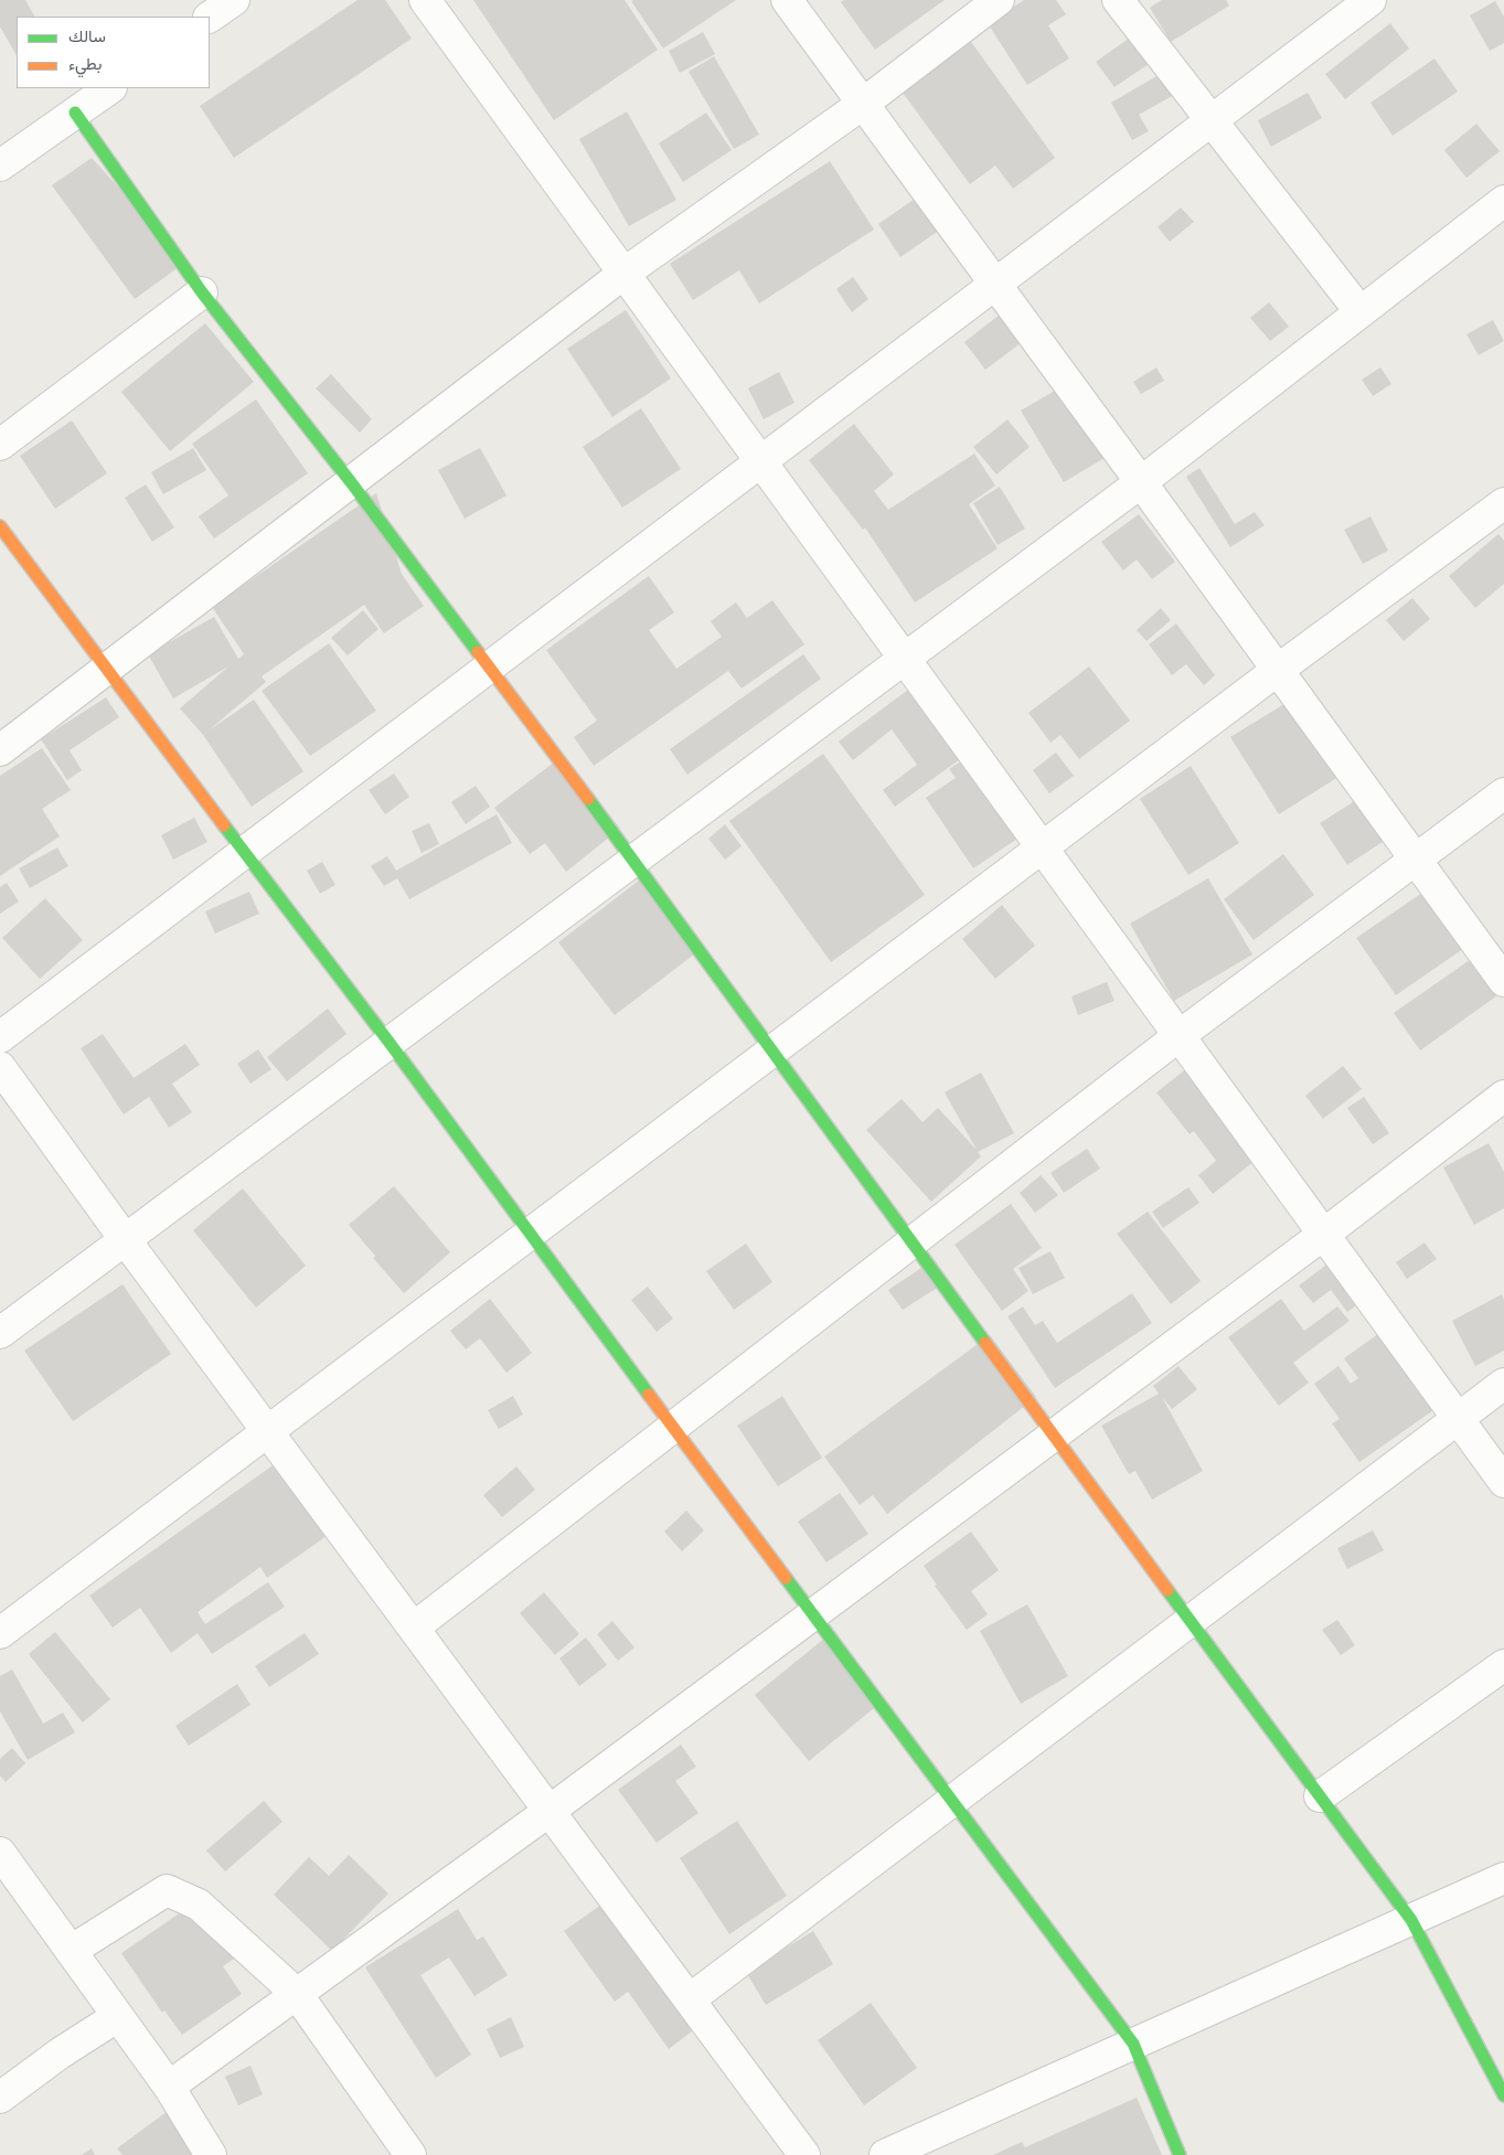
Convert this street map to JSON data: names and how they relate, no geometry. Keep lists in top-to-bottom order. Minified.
{"legend":["سالك","بطيء"]}
